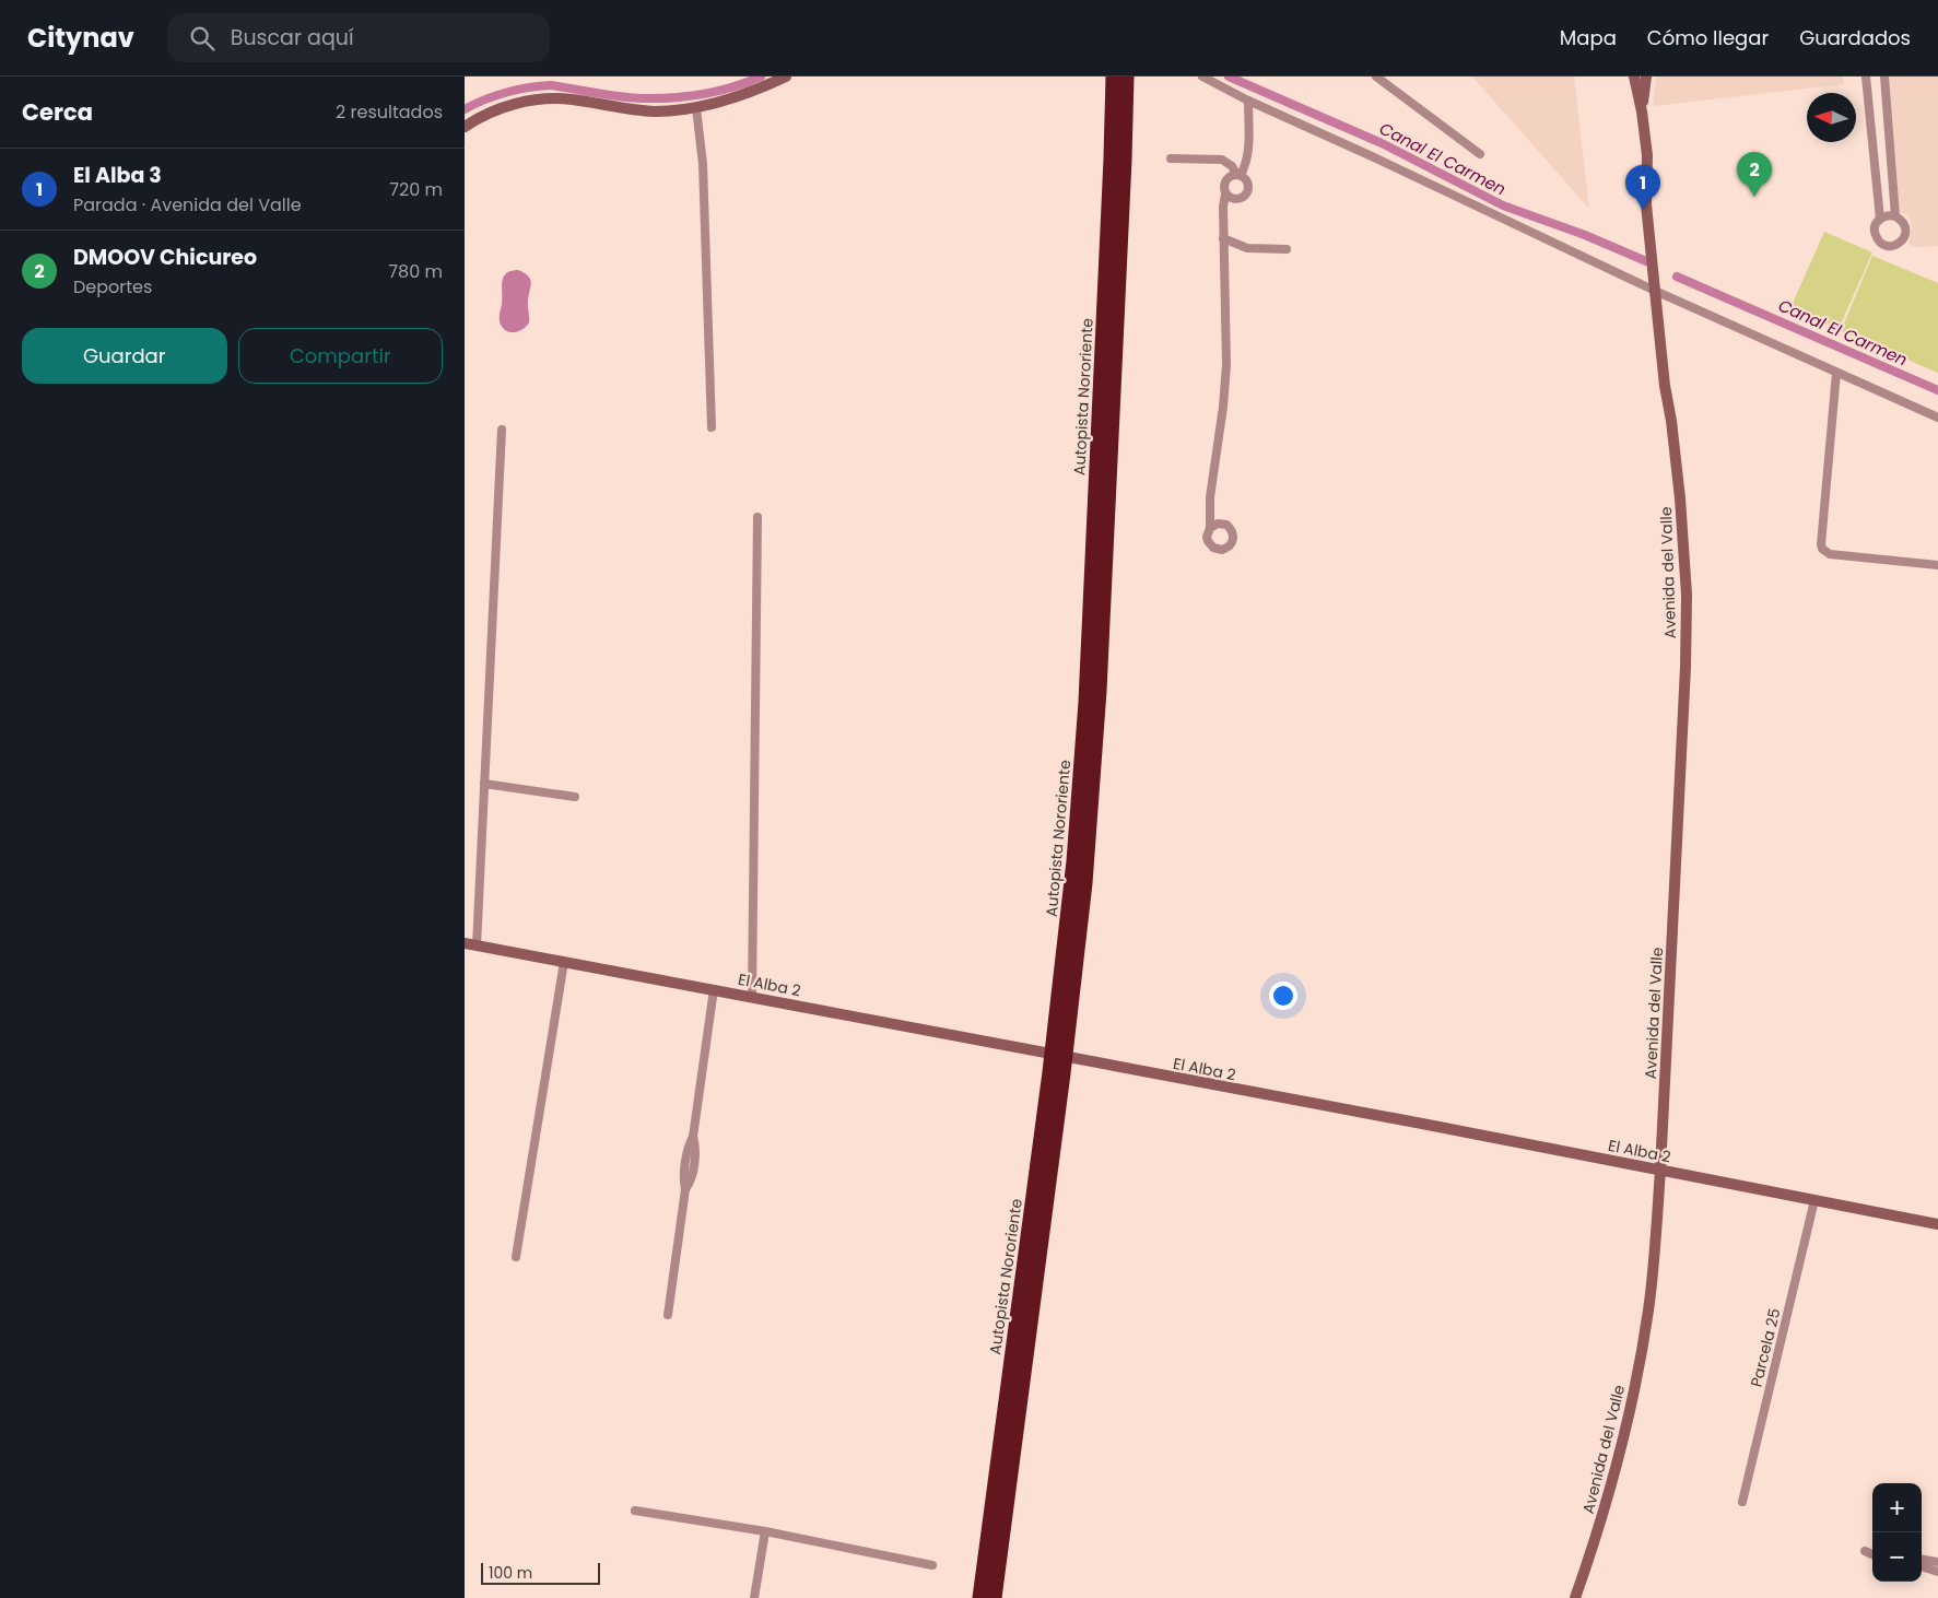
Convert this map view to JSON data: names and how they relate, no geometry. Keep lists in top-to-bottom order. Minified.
{"streets":{"highway":["Autopista Nororiente"],"street":["Avenida del Valle","El Alba 2","Parcela 25"]},"crossings":[["Avenida del Valle","El Alba 2"],["El Alba 2","Parcela 25"]],"water":["Canal El Carmen"],"scale_bar":"100 m","north":"left","page":{"header":"Citynav","search":"Buscar aquí","nav":["Mapa","Cómo llegar","Guardados"],"heading":["Cerca","2 resultados"],"list":[{"mark":"1","name":"El Alba 3","note":"Parada · Avenida del Valle","value":"720 m"},{"mark":"2","name":"DMOOV Chicureo","note":"Deportes","value":"780 m"}],"pins":["2","1"],"buttons":["Guardar","Compartir"],"map_buttons":["+","−"],"scale":"100 m"}}
